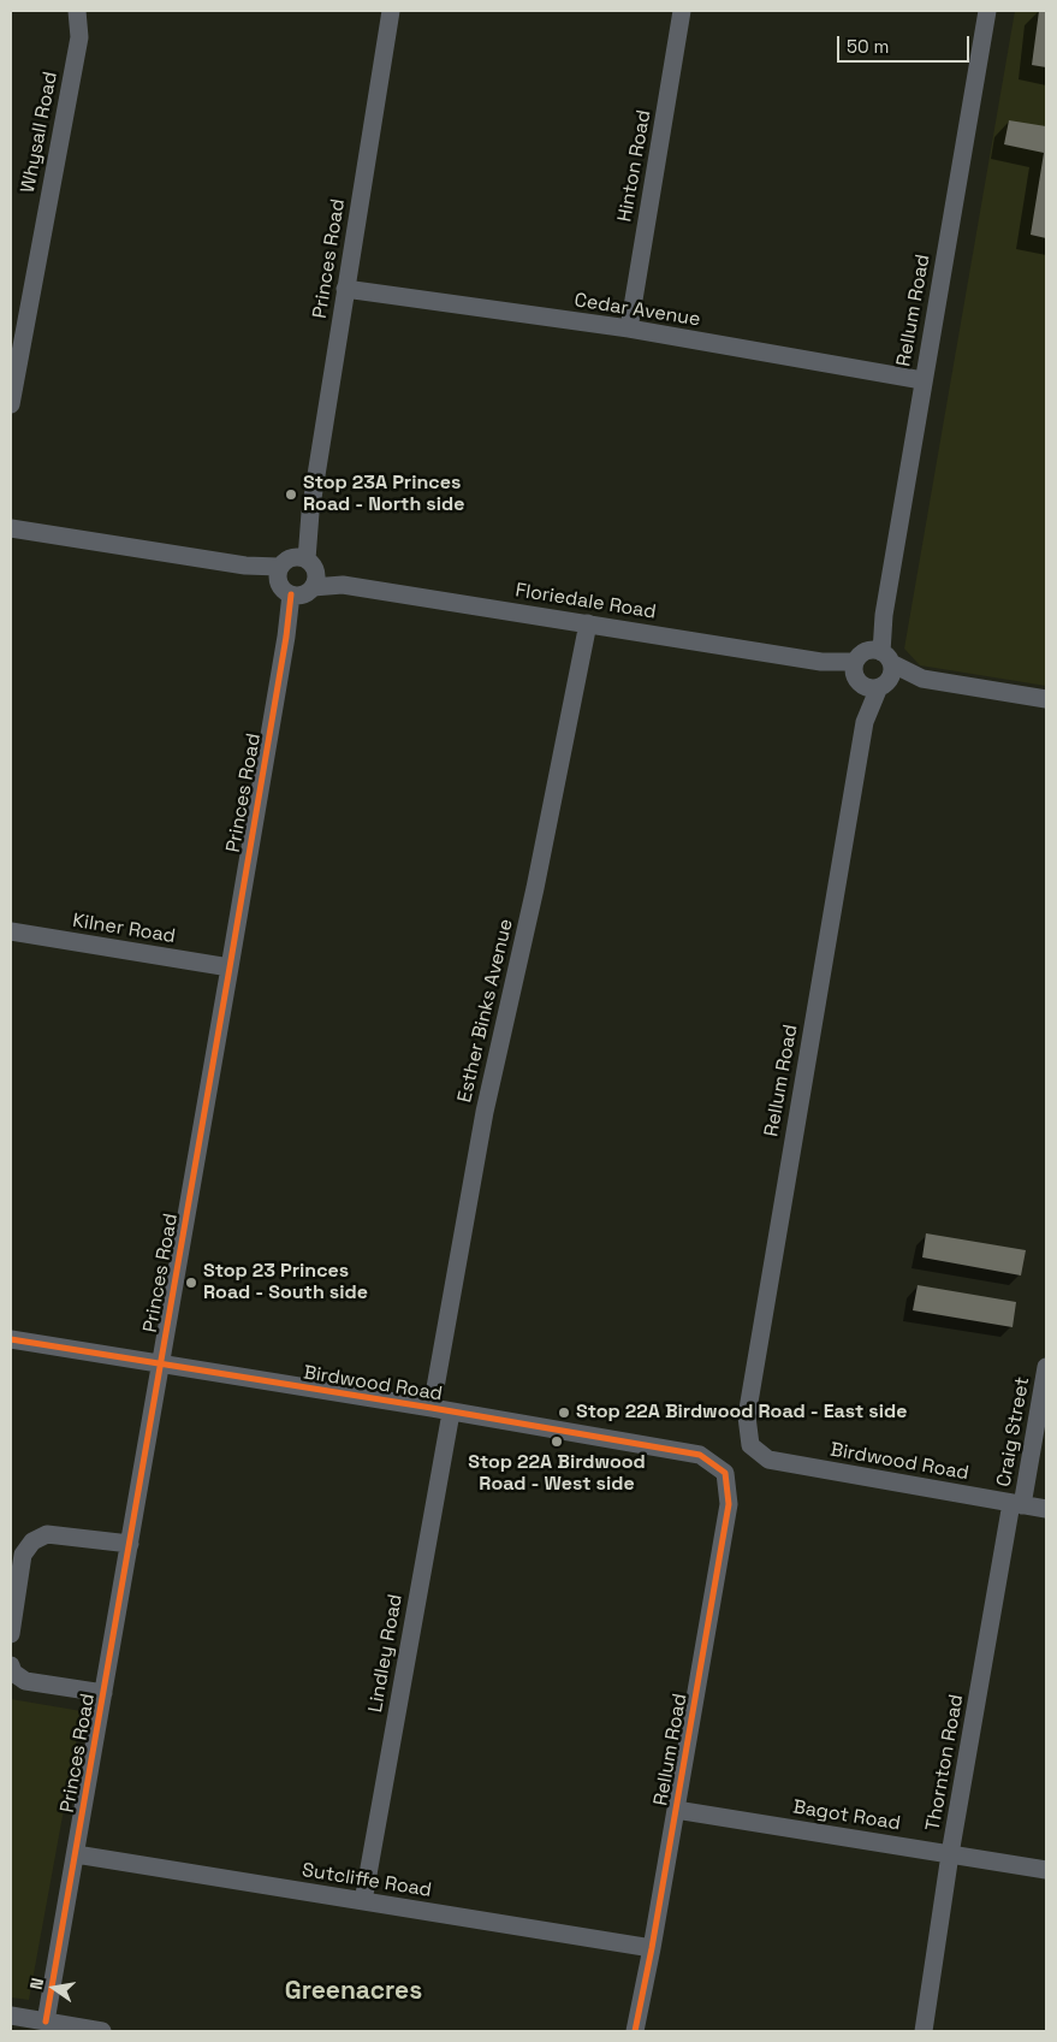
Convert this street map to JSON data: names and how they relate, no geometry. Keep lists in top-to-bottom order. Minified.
{"streets":{"street":["Whysall Road","Hinton Road","Princes Road","Cedar Avenue","Rellum Road","Floriedale Road","Kilner Road","Esther Binks Avenue","Birdwood Road","Craig Street","Lindley Road","Thornton Road","Bagot Road","Sutcliffe Road"]},"crossings":[["Hinton Road","Cedar Avenue"],["Princes Road","Cedar Avenue"],["Princes Road","Floriedale Road"],["Princes Road","Kilner Road"],["Princes Road","Birdwood Road"],["Princes Road","Sutcliffe Road"],["Cedar Avenue","Rellum Road"],["Rellum Road","Floriedale Road"],["Rellum Road","Birdwood Road"],["Rellum Road","Bagot Road"],["Rellum Road","Sutcliffe Road"],["Floriedale Road","Esther Binks Avenue"],["Esther Binks Avenue","Birdwood Road"],["Birdwood Road","Craig Street"],["Birdwood Road","Lindley Road"],["Birdwood Road","Thornton Road"],["Craig Street","Thornton Road"],["Lindley Road","Sutcliffe Road"],["Thornton Road","Bagot Road"]],"districts":["Greenacres"],"places":["Stop 23A Princes Road - North side","Stop 23 Princes Road - South side","Stop 22A Birdwood Road - East side","Stop 22A Birdwood Road - West side"],"scale_bar":"50 m","north":"left"}
